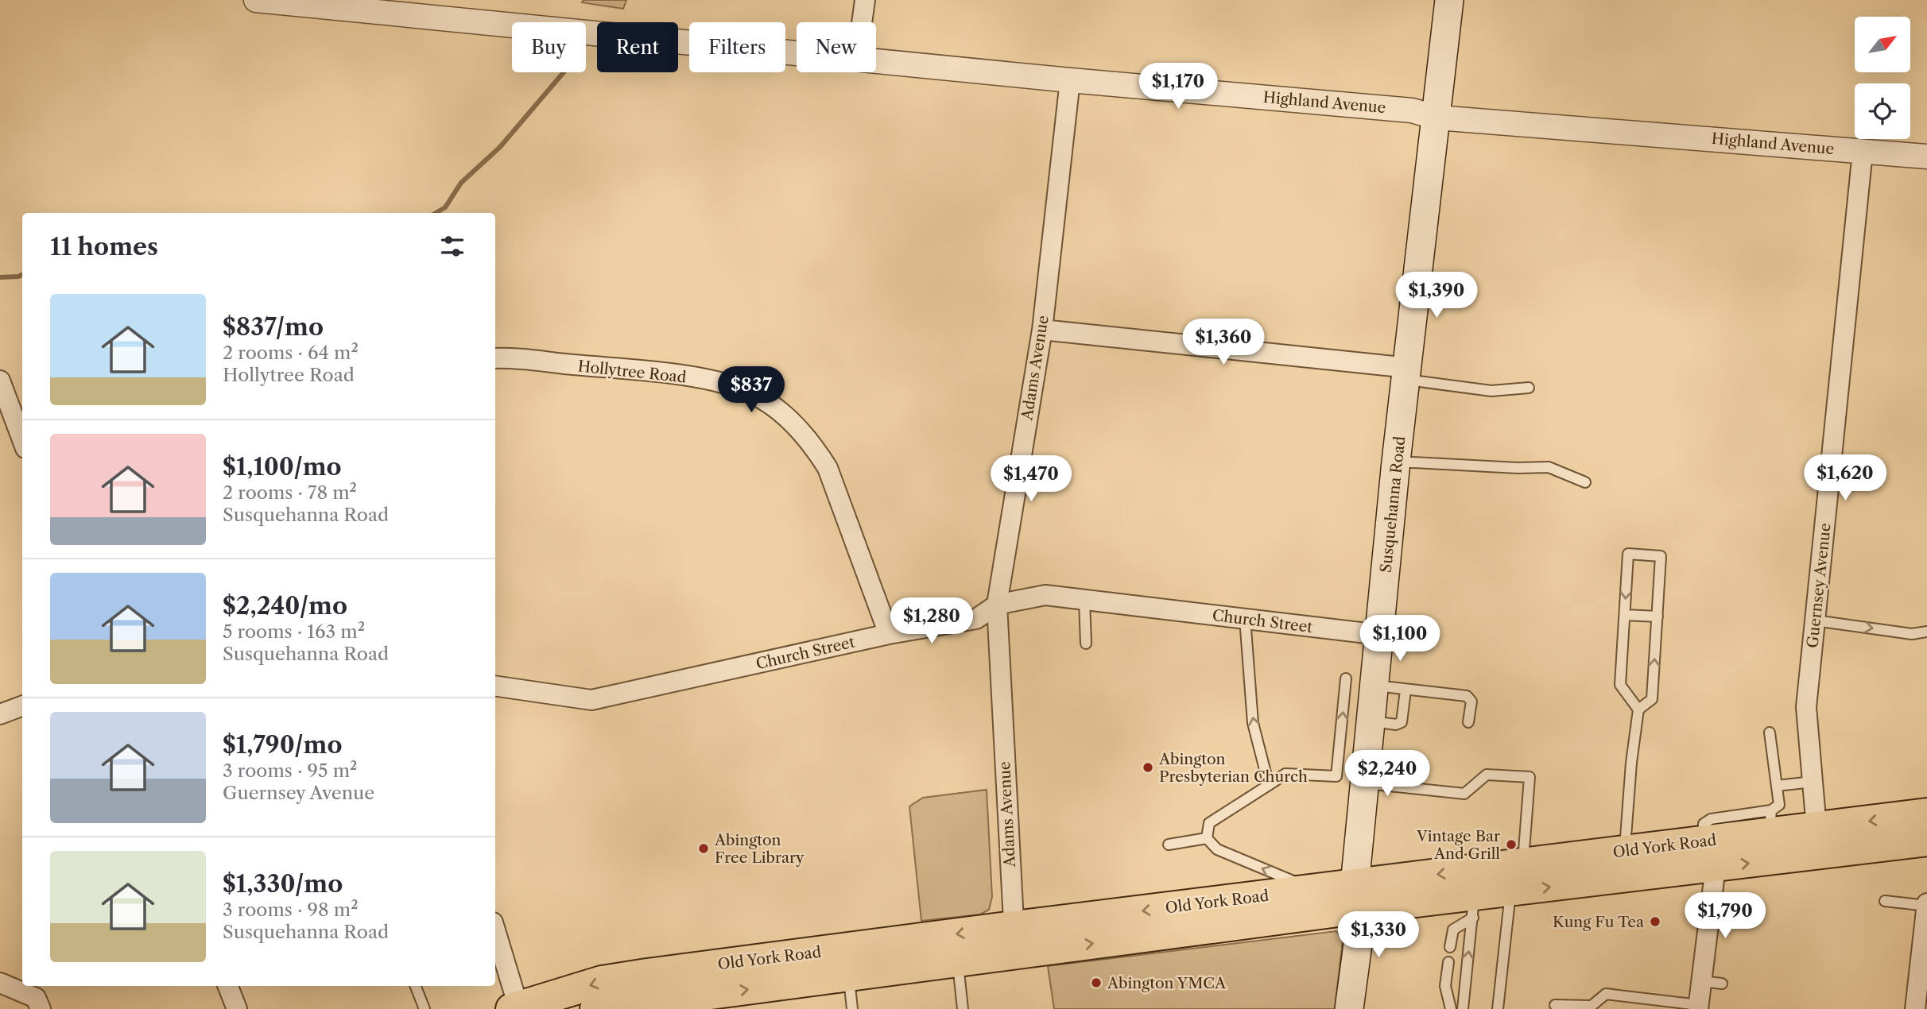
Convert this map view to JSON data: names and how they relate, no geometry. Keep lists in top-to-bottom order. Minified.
{"streets":{"highway":["Old York Road"],"main road":["Susquehanna Road"],"street":["Highland Avenue","Adams Avenue","Hollytree Road","Guernsey Avenue","Church Street"]},"crossings":[["Highland Avenue","Adams Avenue"],["Highland Avenue","Susquehanna Road"],["Highland Avenue","Guernsey Avenue"],["Adams Avenue","Church Street"],["Adams Avenue","Old York Road"],["Hollytree Road","Church Street"],["Susquehanna Road","Church Street"],["Susquehanna Road","Old York Road"],["Guernsey Avenue","Old York Road"]],"places":["Abington Presbyterian Church","Vintage Bar And Grill","Abington Free Library","Kung Fu Tea","Abington YMCA"],"north":"top right","page":{"chip":["Buy","Rent","Filters","New"],"price":["$1,170","$1,390","$1,360","$837","$1,620","$1,470","$1,280","$1,100","$2,240","$1,790","$1,330"],"heading":"11 homes","list":[{"name":"$837/mo","note":"2 rooms · 64 m² · Hollytree Road"},{"name":"$1,100/mo","note":"2 rooms · 78 m² · Susquehanna Road"},{"name":"$2,240/mo","note":"5 rooms · 163 m² · Susquehanna Road"},{"name":"$1,790/mo","note":"3 rooms · 95 m² · Guernsey Avenue"},{"name":"$1,330/mo","note":"3 rooms · 98 m² · Susquehanna Road"}]}}
